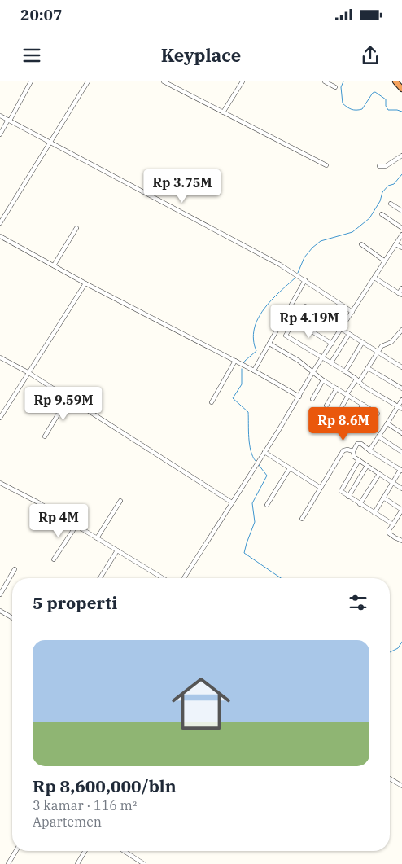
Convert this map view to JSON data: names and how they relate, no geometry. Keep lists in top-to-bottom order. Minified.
{"page":{"status":"20:07","header":"Keyplace","price":["Rp 3.75M","Rp 4.19M","Rp 9.59M","Rp 8.6M","Rp 4M"],"heading":"5 properti","list":[{"name":"Rp 8,600,000/bln","note":"3 kamar · 116 m² · Apartemen"}]}}
